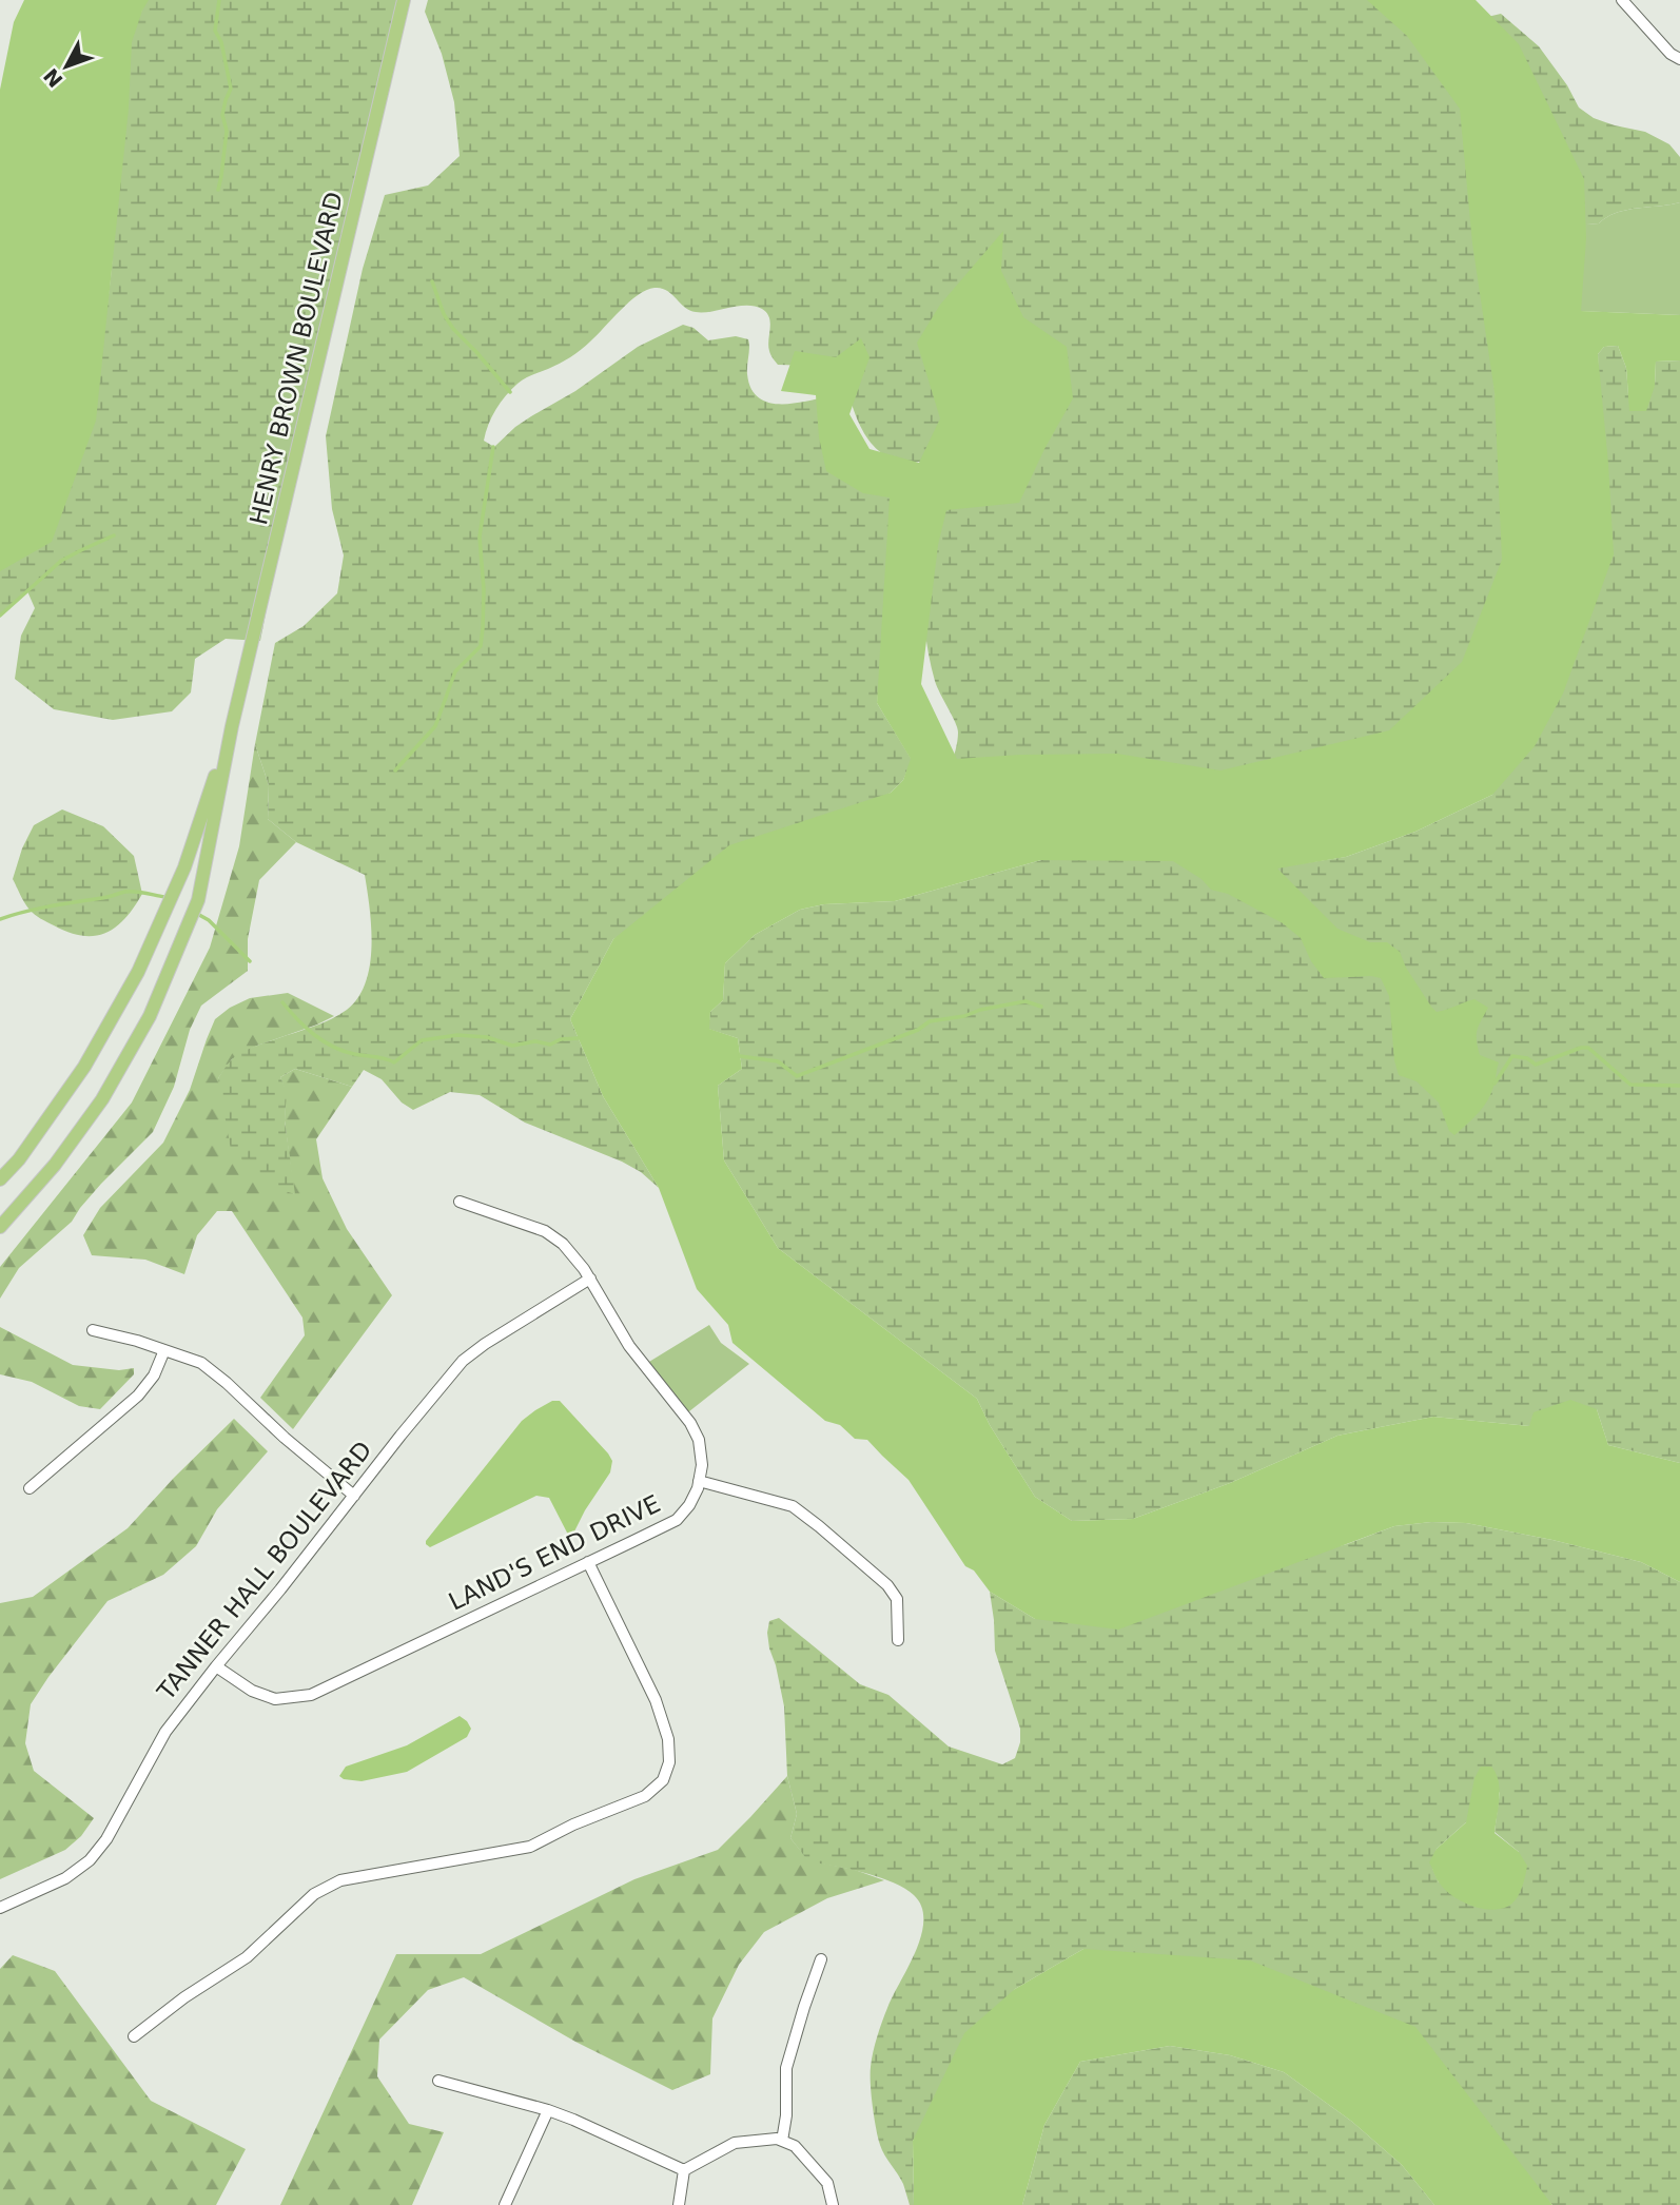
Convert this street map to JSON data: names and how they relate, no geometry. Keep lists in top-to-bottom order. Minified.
{"streets":{"main road":["HENRY BROWN BOULEVARD"],"street":["LAND'S END DRIVE","TANNER HALL BOULEVARD"]},"crossings":[["LAND'S END DRIVE","TANNER HALL BOULEVARD"]],"north":"bottom left"}
